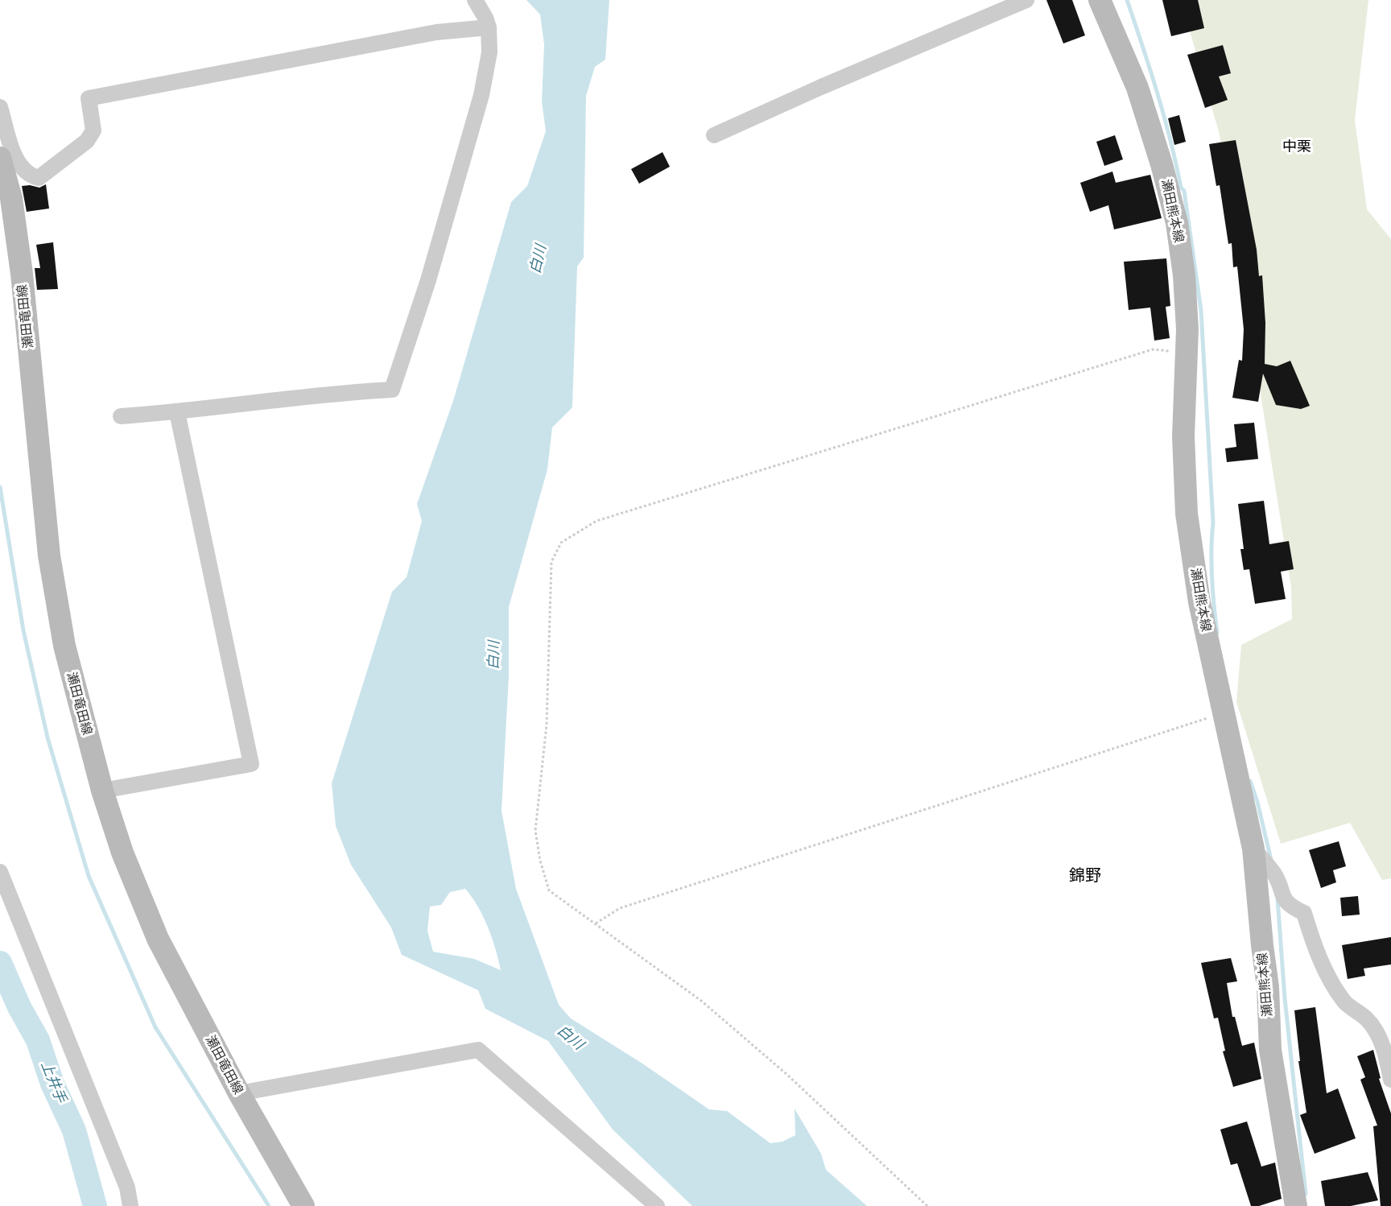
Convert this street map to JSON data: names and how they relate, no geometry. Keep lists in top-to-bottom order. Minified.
{"streets":{"main road":["瀬田熊本線","瀬田竜田線"]},"districts":["中栗","錦野"],"water":["白川","上井手"]}
